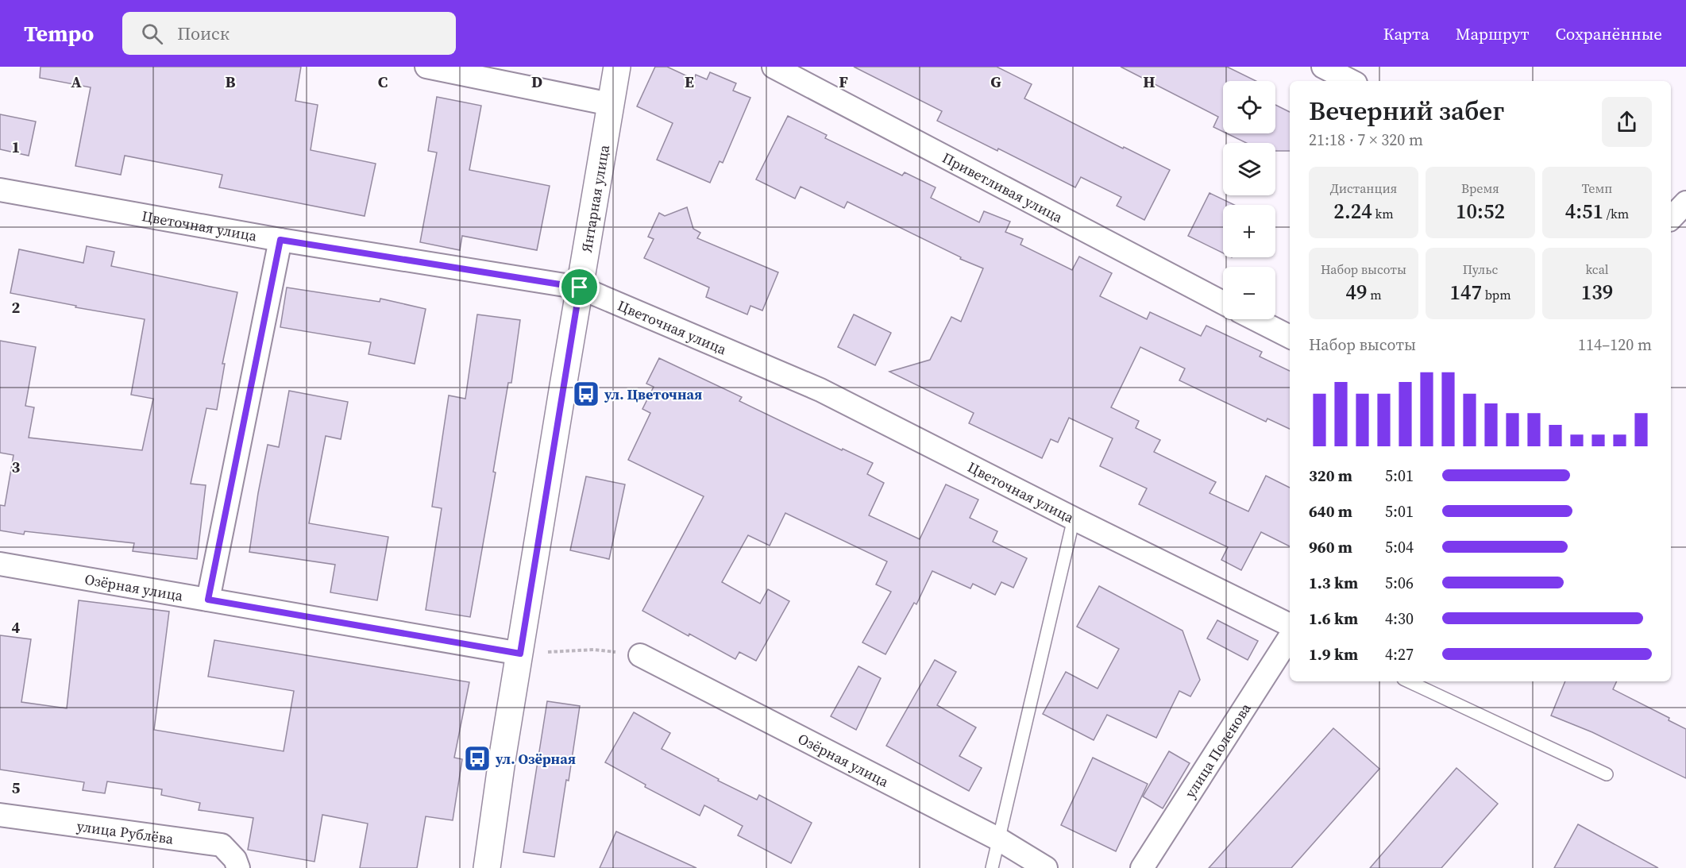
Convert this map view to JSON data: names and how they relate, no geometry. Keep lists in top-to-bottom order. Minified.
{"streets":{"street":["Приветливая улица","Янтарная улица","Цветочная улица","Озёрная улица","улица Поленова","улица Рублёва"]},"crossings":[["Янтарная улица","Цветочная улица"],["Янтарная улица","Озёрная улица"]],"places":{"bus stop":["ул. Цветочная","ул. Озёрная"]},"page":{"header":"Tempo","search":"Поиск","nav":["Карта","Маршрут","Сохранённые"],"map_buttons":["+","−"],"heading":["Вечерний забег","21:18 · 7 × 320 m"],"stats":[["Дистанция","2.24 km"],["Время","10:52"],["Темп","4:51 /km"],["Набор высоты","49 m"],["Пульс","147 bpm"],["kcal","139"]],"chart":["Набор высоты","114–120 m"],"list":[{"name":"320 m","note":"5:01"},{"name":"640 m","note":"5:01"},{"name":"960 m","note":"5:04"},{"name":"1.3 km","note":"5:06"},{"name":"1.6 km","note":"4:30"},{"name":"1.9 km","note":"4:27"}]},"grid":{"columns":["A","B","C","D","E","F","G","H"],"rows":["1","2","3","4","5"]}}
